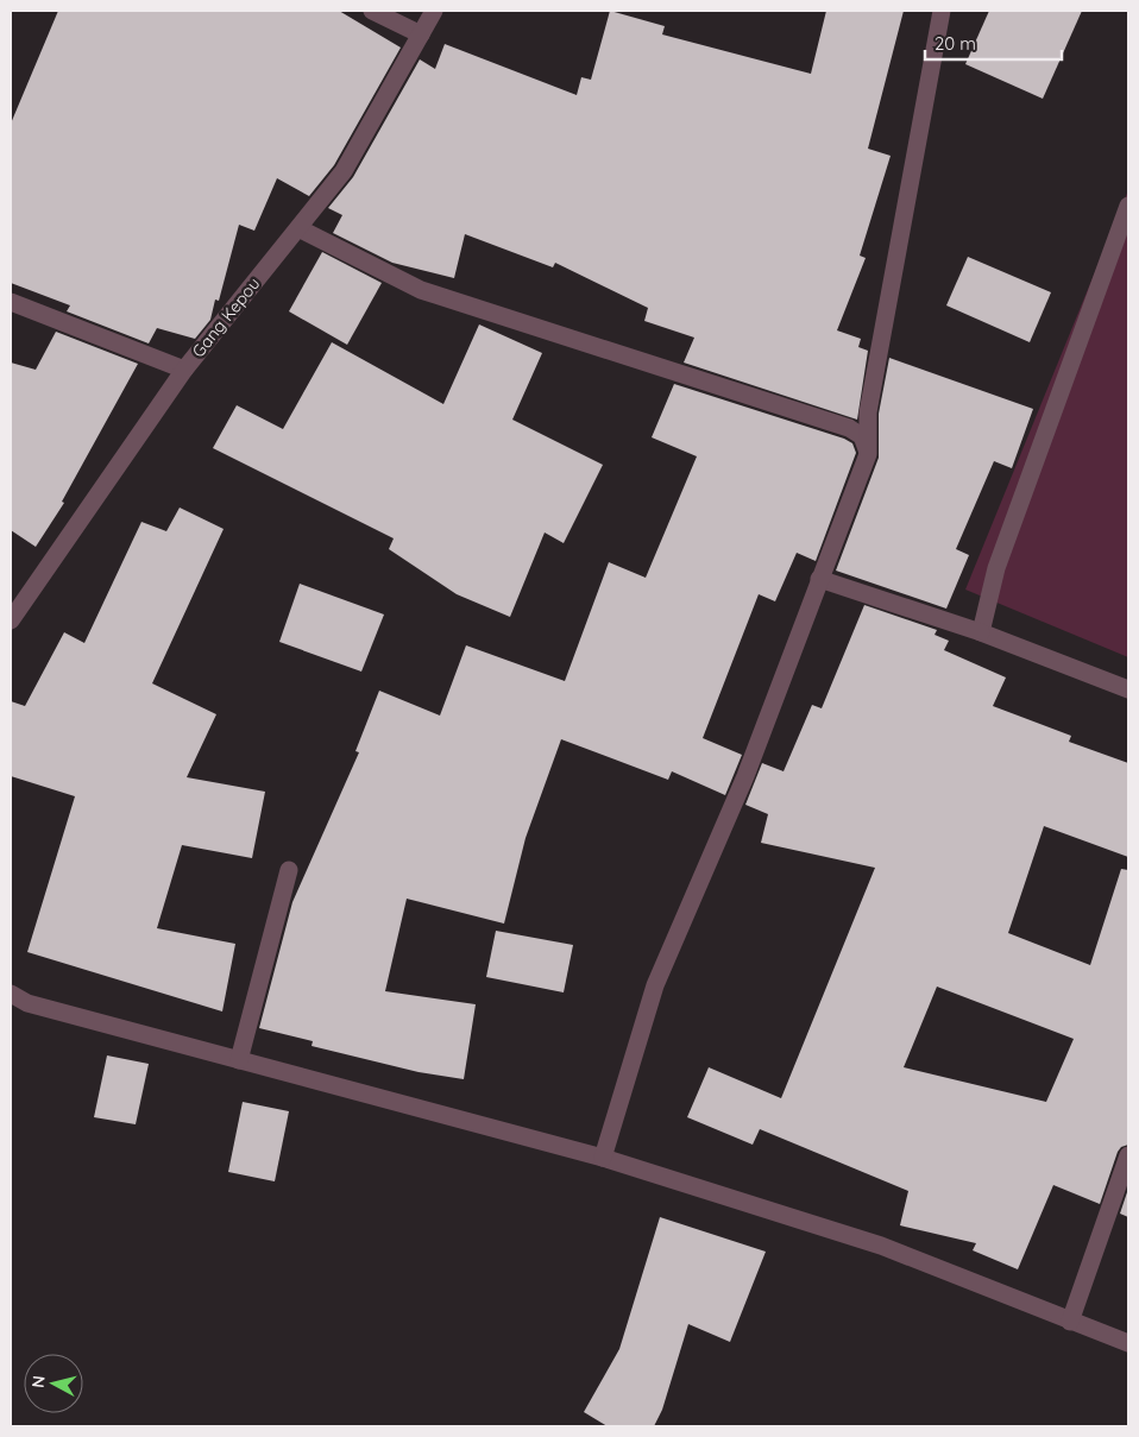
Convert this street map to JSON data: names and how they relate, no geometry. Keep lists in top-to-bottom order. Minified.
{"streets":{"street":["Gang Kepou"]},"scale_bar":"20 m","north":"left"}
